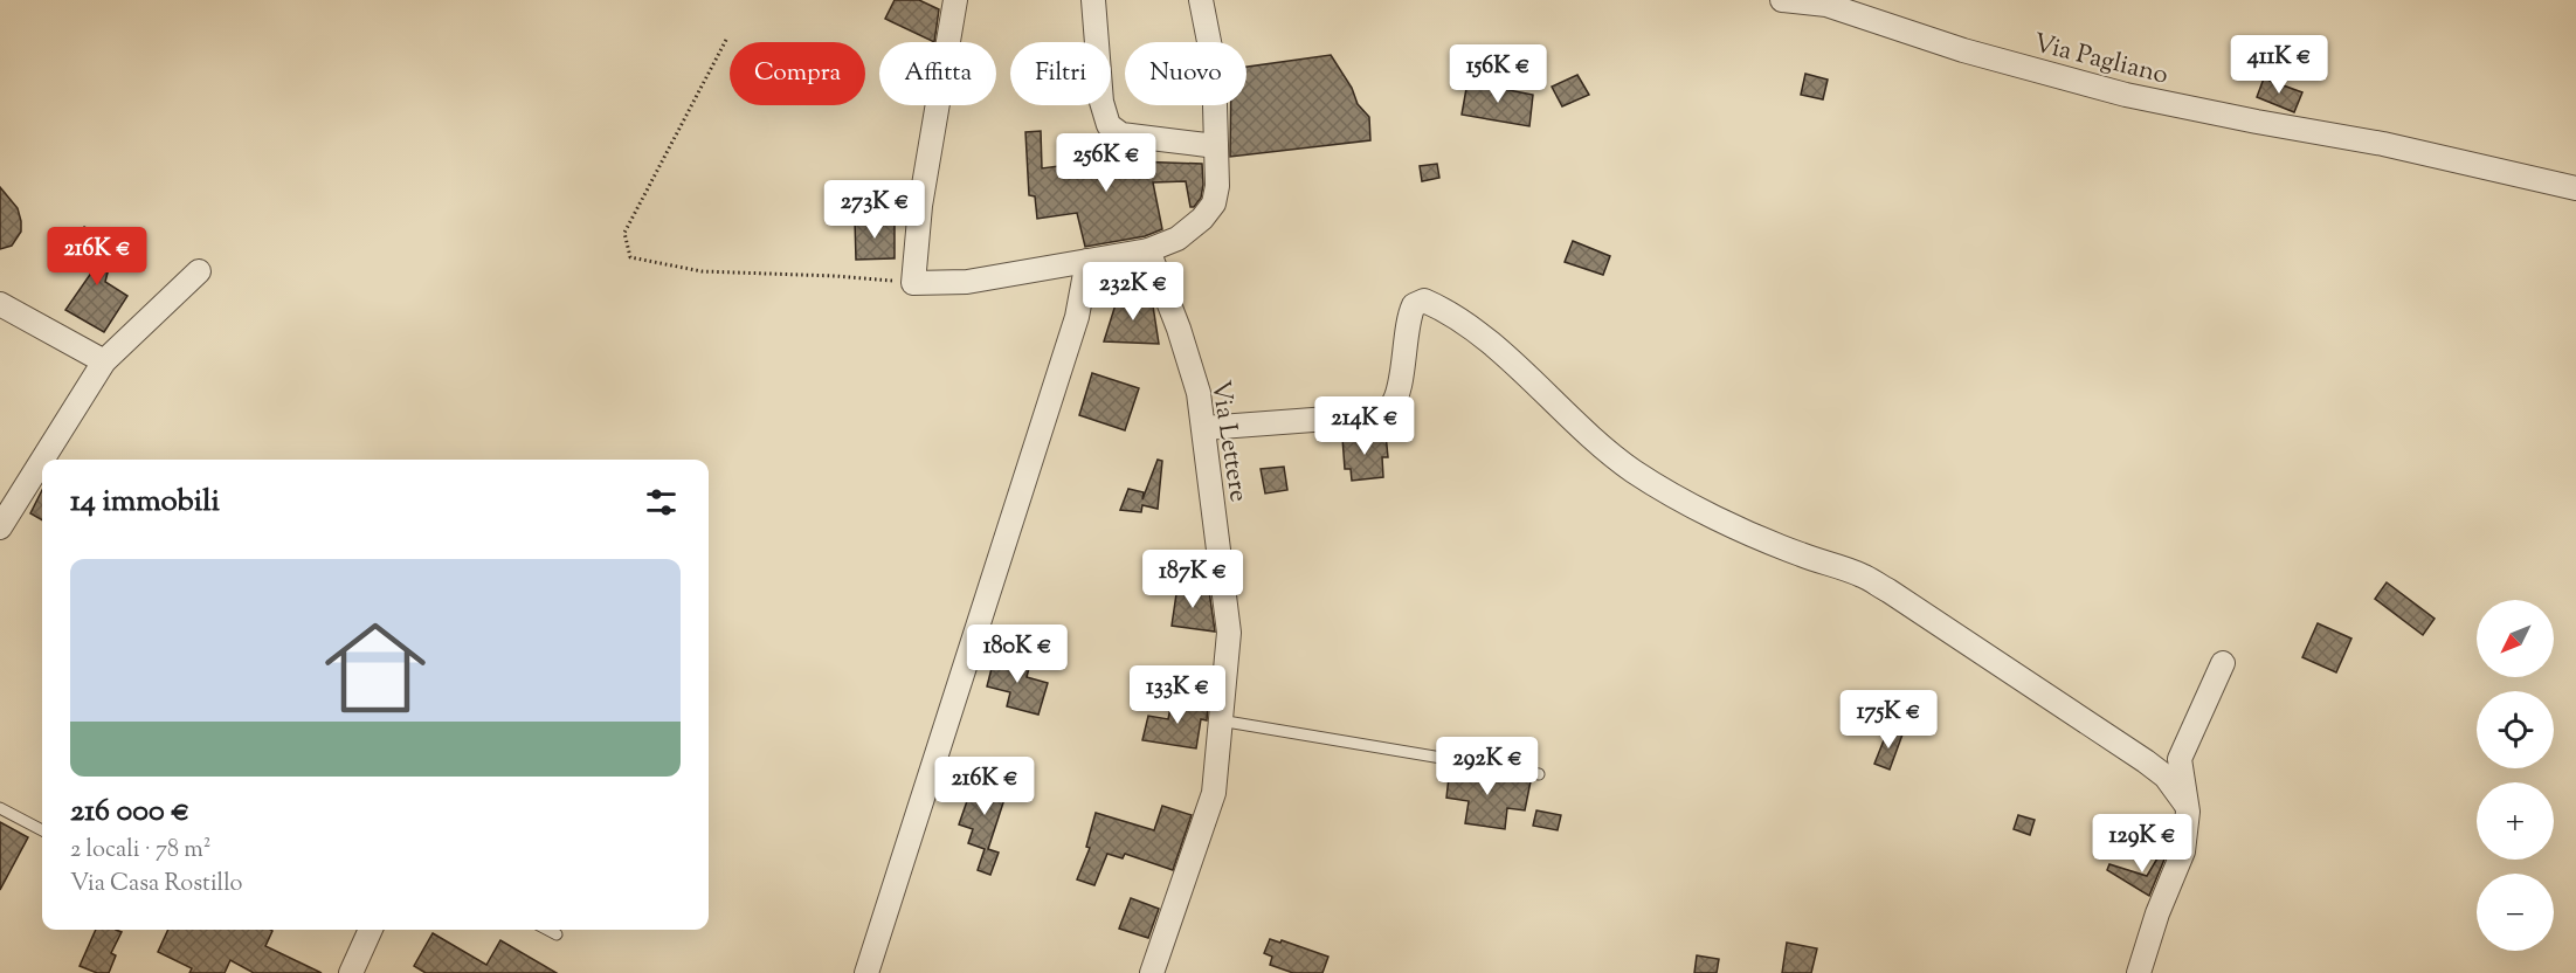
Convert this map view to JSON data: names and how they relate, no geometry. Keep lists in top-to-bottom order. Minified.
{"streets":{"street":["Via Pagliano","Via Lettere"]},"north":"bottom left","page":{"price":["411K €","156K €","256K €","273K €","216K €","232K €","214K €","187K €","180K €","133K €","175K €","292K €","216K €","129K €"],"chip":["Compra","Affitta","Filtri","Nuovo"],"heading":"14 immobili","list":[{"name":"216 000 €","note":"2 locali · 78 m² · Via Casa Rostillo"}],"map_buttons":["+","−"]}}
